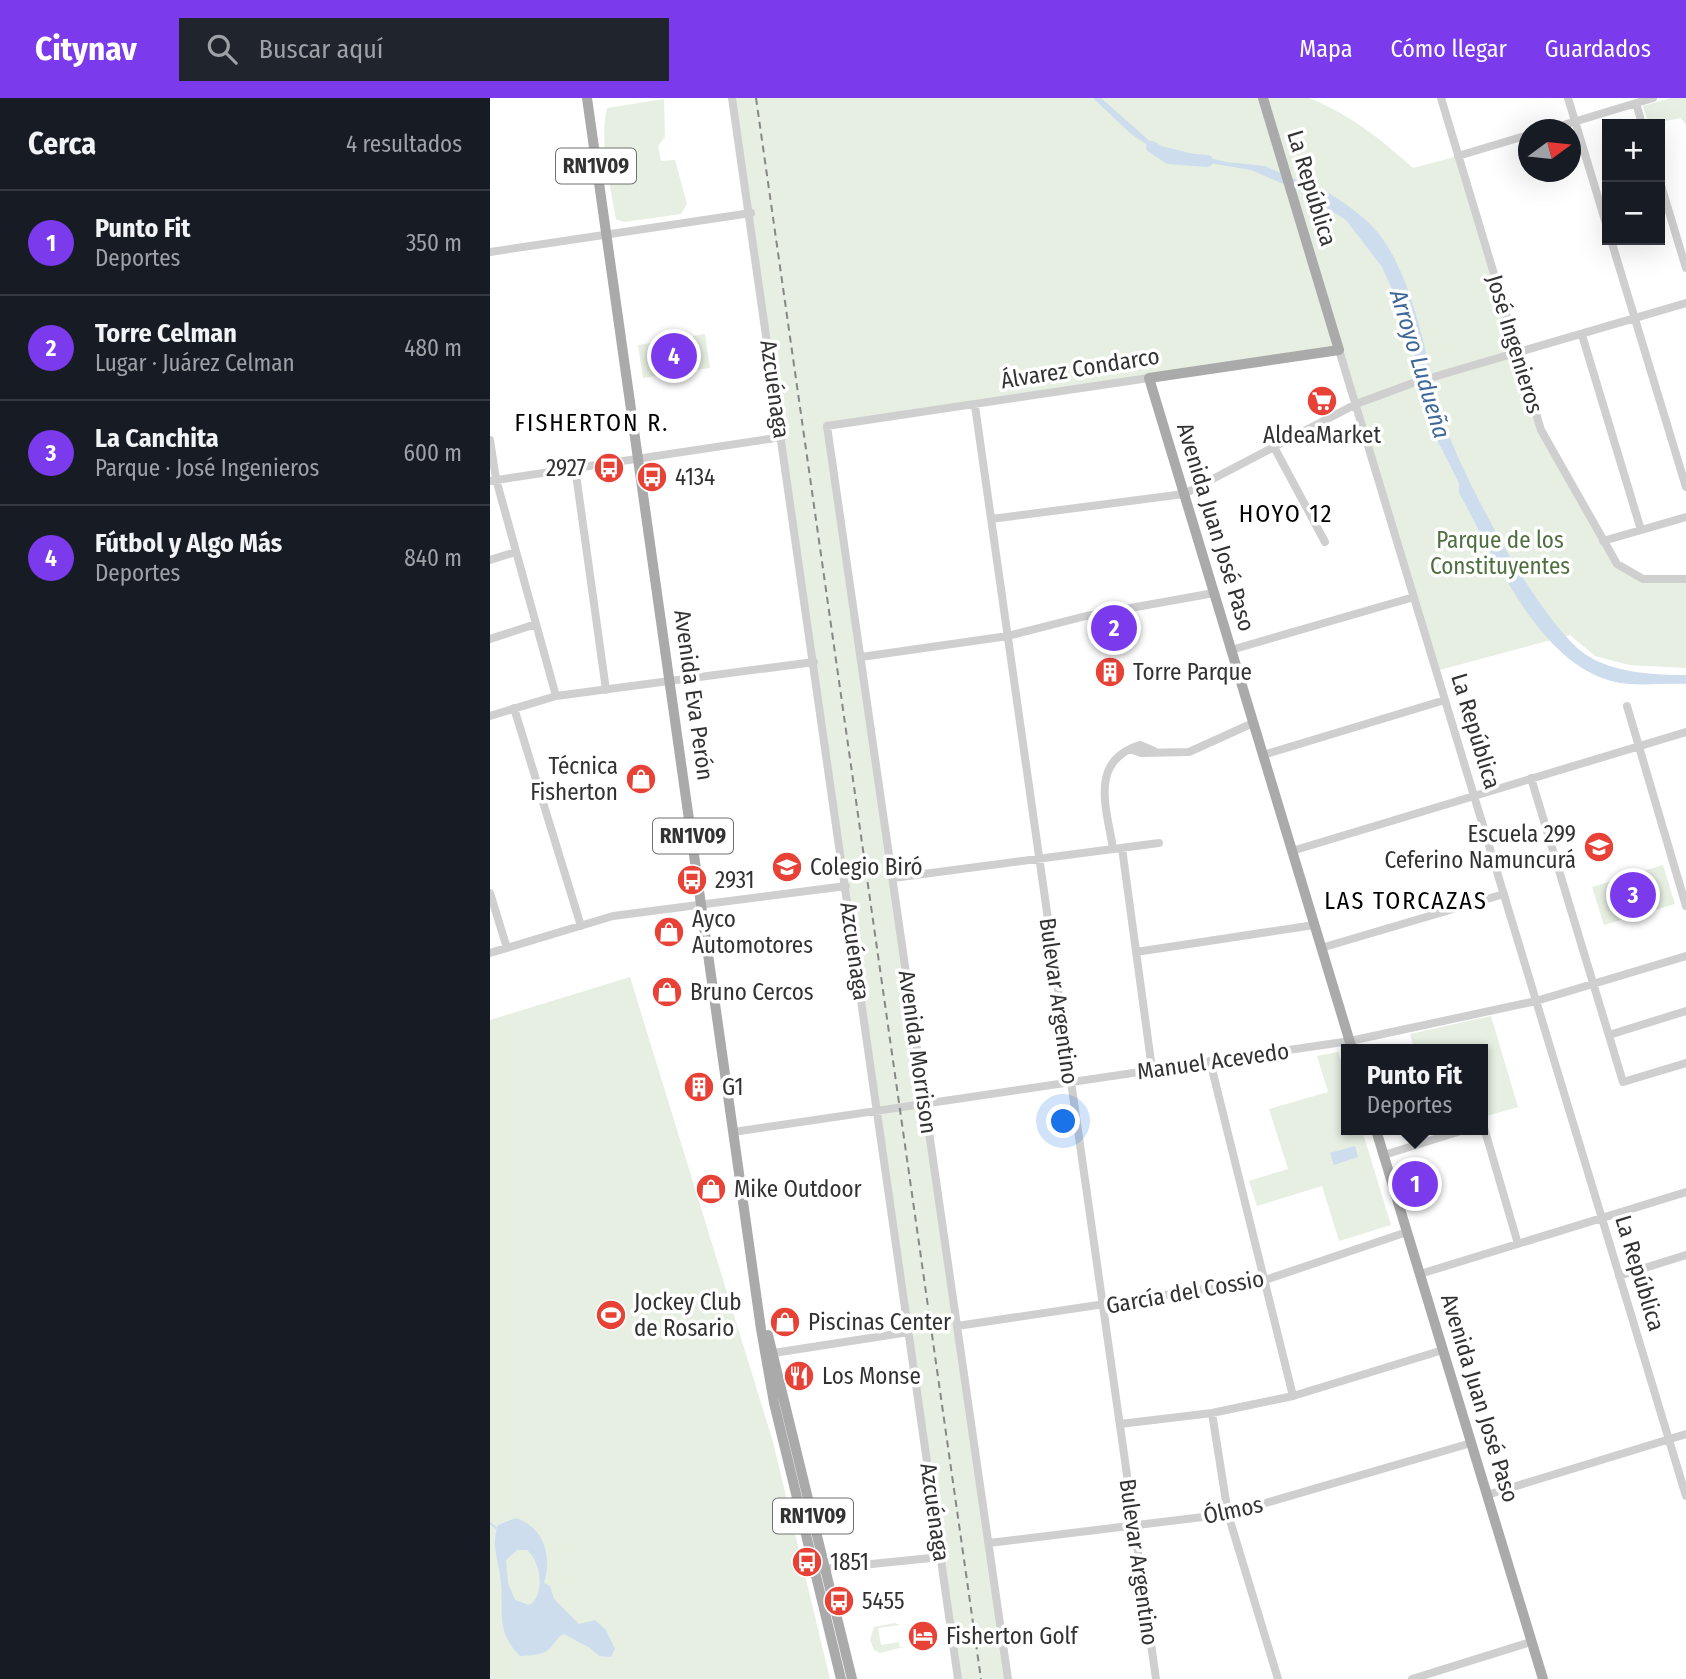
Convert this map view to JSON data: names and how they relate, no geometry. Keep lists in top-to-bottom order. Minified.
{"streets":{"main road":["RN1V09","La República","Álvarez Condarco","Avenida Juan José Paso","Avenida Eva Perón"],"street":["José Ingenieros","Azcuénaga","Bulevar Argentino","Avenida Morrison","Manuel Acevedo","García del Cossio","Ólmos"]},"crossings":[["La República","Álvarez Condarco"],["La República","Manuel Acevedo"],["Álvarez Condarco","Avenida Juan José Paso"],["Álvarez Condarco","Bulevar Argentino"],["Álvarez Condarco","Avenida Morrison"],["Azcuénaga","Manuel Acevedo"],["Avenida Juan José Paso","García del Cossio"],["Avenida Juan José Paso","Ólmos"],["Avenida Eva Perón","Manuel Acevedo"],["Bulevar Argentino","Manuel Acevedo"],["Bulevar Argentino","García del Cossio"],["Bulevar Argentino","Ólmos"],["Avenida Morrison","Manuel Acevedo"],["Avenida Morrison","García del Cossio"],["Avenida Morrison","Ólmos"]],"districts":["FISHERTON R.","HOYO 12","LAS TORCAZAS"],"water":["Arroyo Ludueña"],"parks":["Parque de los Constituyentes"],"places":{"supermarket":["AldeaMarket"],"bus stop":["2927","4134","2931","1851","5455"],"building":["Torre Parque","G1"],"shop":["Técnica Fisherton","Ayco Automotores","Bruno Cercos","Mike Outdoor","Piscinas Center"],"school or university":["Escuela 299 Ceferino Namuncurá","Colegio Biró"],"sports":["Jockey Club de Rosario"],"restaurant":["Los Monse"],"hotel":["Fisherton Golf"]},"north":"right","page":{"header":"Citynav","search":"Buscar aquí","nav":["Mapa","Cómo llegar","Guardados"],"heading":["Cerca","4 resultados"],"map_buttons":["+","−"],"list":[{"mark":"1","name":"Punto Fit","note":"Deportes","value":"350 m"},{"mark":"2","name":"Torre Celman","note":"Lugar · Juárez Celman","value":"480 m"},{"mark":"3","name":"La Canchita","note":"Parque · José Ingenieros","value":"600 m"},{"mark":"4","name":"Fútbol y Algo Más","note":"Deportes","value":"840 m"}],"pins":["4","2","3","1"],"popup":["Punto Fit","Deportes"]}}
